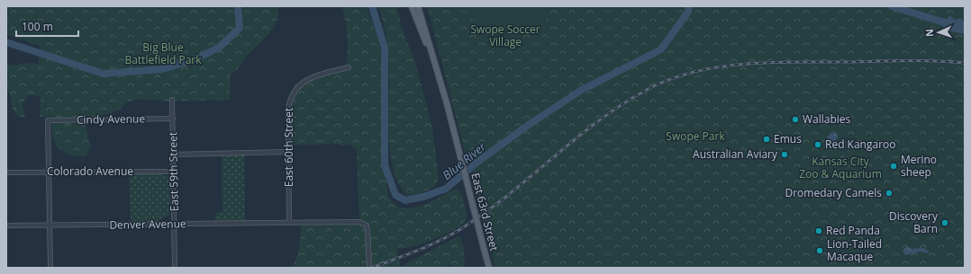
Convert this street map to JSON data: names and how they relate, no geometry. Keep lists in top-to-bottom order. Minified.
{"streets":{"main road":["East 63rd Street"],"street":["Cindy Avenue","East 60th Street","Colorado Avenue","East 59th Street","Denver Avenue"]},"crossings":[["Cindy Avenue","Colorado Avenue"],["Cindy Avenue","East 59th Street"],["East 60th Street","Denver Avenue"],["Colorado Avenue","East 59th Street"],["East 59th Street","Denver Avenue"]],"water":["Blue River"],"parks":["Swope Soccer Village","Big Blue Battlefield Park","Swope Park","Kansas City Zoo & Aquarium"],"places":["Wallabies","Emus","Red Kangaroo","Australian Aviary","Merino sheep","Dromedary Camels","Discovery Barn","Red Panda","Lion-Tailed Macaque"],"scale_bar":"100 m","north":"left"}
